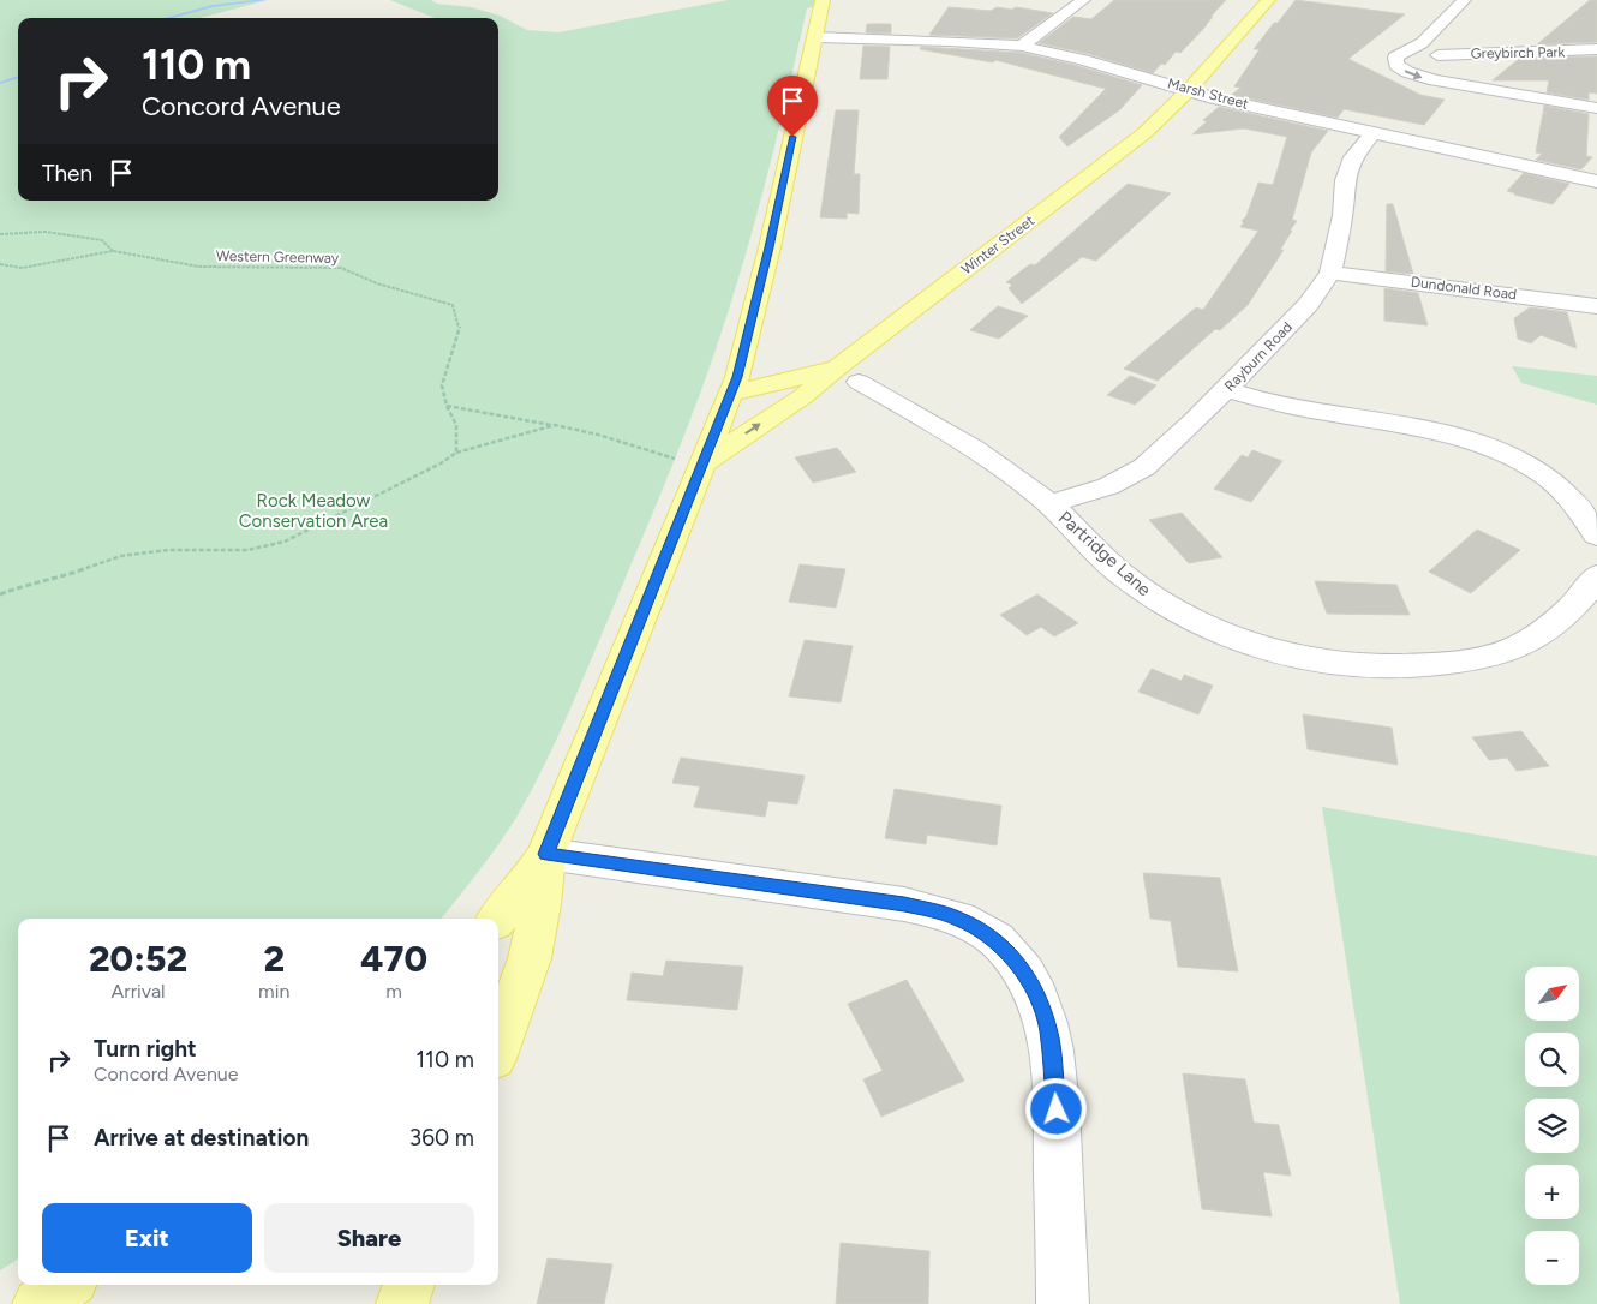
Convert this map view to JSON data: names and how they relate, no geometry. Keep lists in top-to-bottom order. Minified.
{"streets":{"main road":["Winter Street"],"street":["Greybirch Park","Marsh Street","Dundonald Road","Rayburn Road","Partridge Lane"],"path":["Western Greenway"]},"crossings":[["Marsh Street","Winter Street"],["Marsh Street","Rayburn Road"],["Winter Street","Partridge Lane"],["Dundonald Road","Rayburn Road"],["Rayburn Road","Partridge Lane"]],"parks":["Rock Meadow Conservation Area"],"north":"top right","page":{"turn":["110 m","Concord Avenue"],"then":"Then","eta":["20:52","Arrival","2","min","470","m"],"map_buttons":["+","−"],"list":[{"name":"Turn right","note":"Concord Avenue","value":"110 m"},{"name":"Arrive at destination","value":"360 m"}],"buttons":["Exit","Share"]}}
